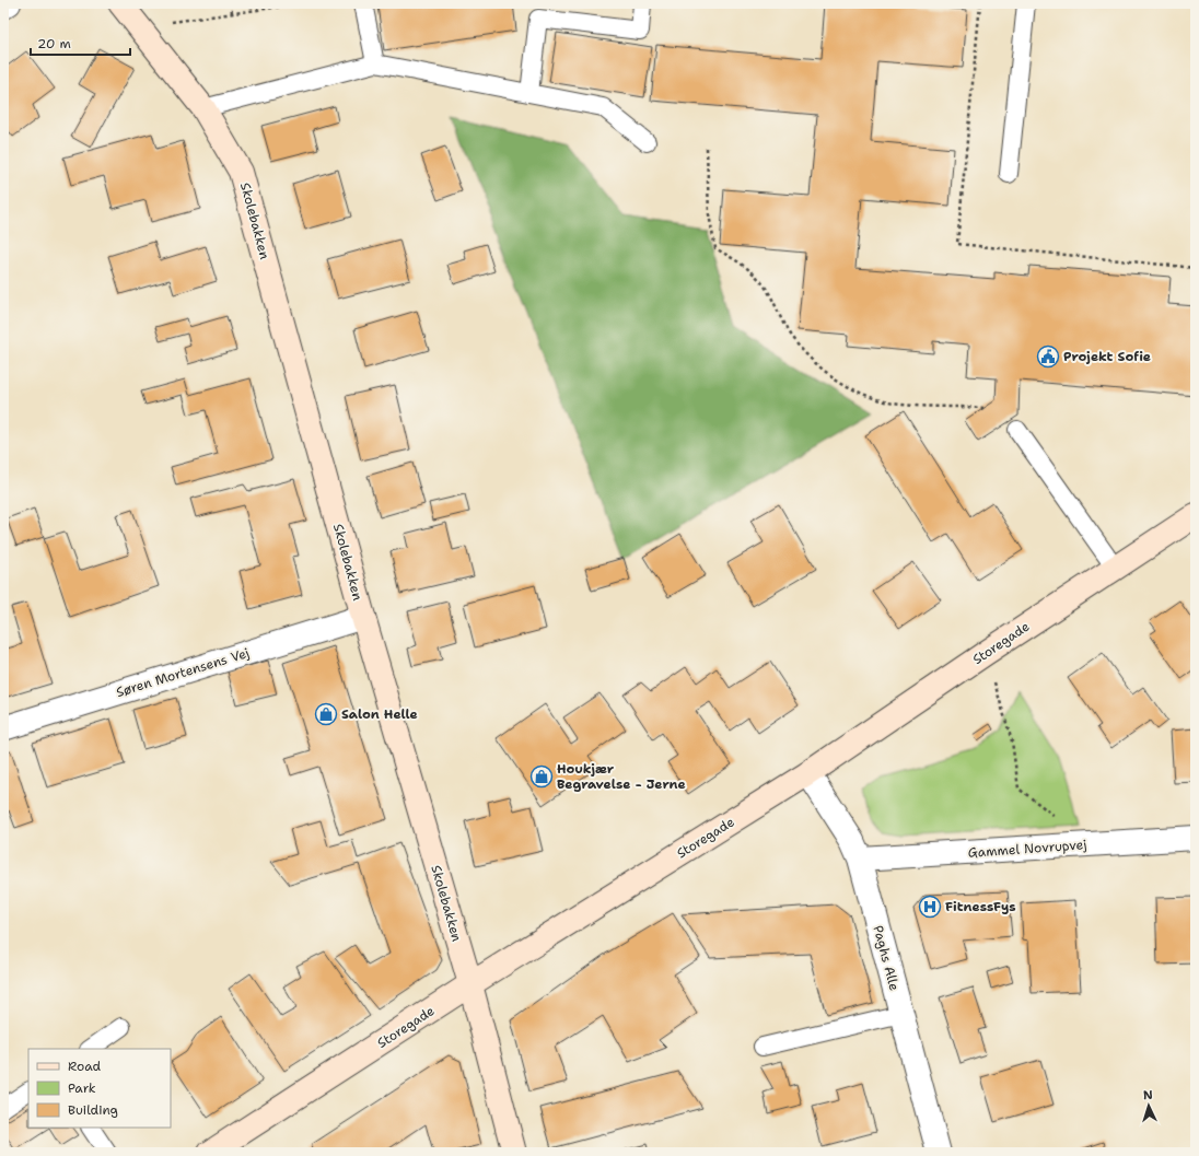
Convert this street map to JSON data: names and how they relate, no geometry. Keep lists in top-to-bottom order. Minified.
{"streets":{"street":["Skolebakken","Storegade","Søren Mortensens Vej","Gammel Novrupvej","Paghs Alle"]},"crossings":[["Skolebakken","Storegade"],["Skolebakken","Søren Mortensens Vej"],["Storegade","Paghs Alle"],["Gammel Novrupvej","Paghs Alle"]],"places":{"public building":["Projekt Sofie"],"shop":["Salon Helle","Houkjær Begravelse - Jerne"],"hospital":["FitnessFys"]},"legend":["Road","Park","Building"],"scale_bar":"20 m","north":"top"}
